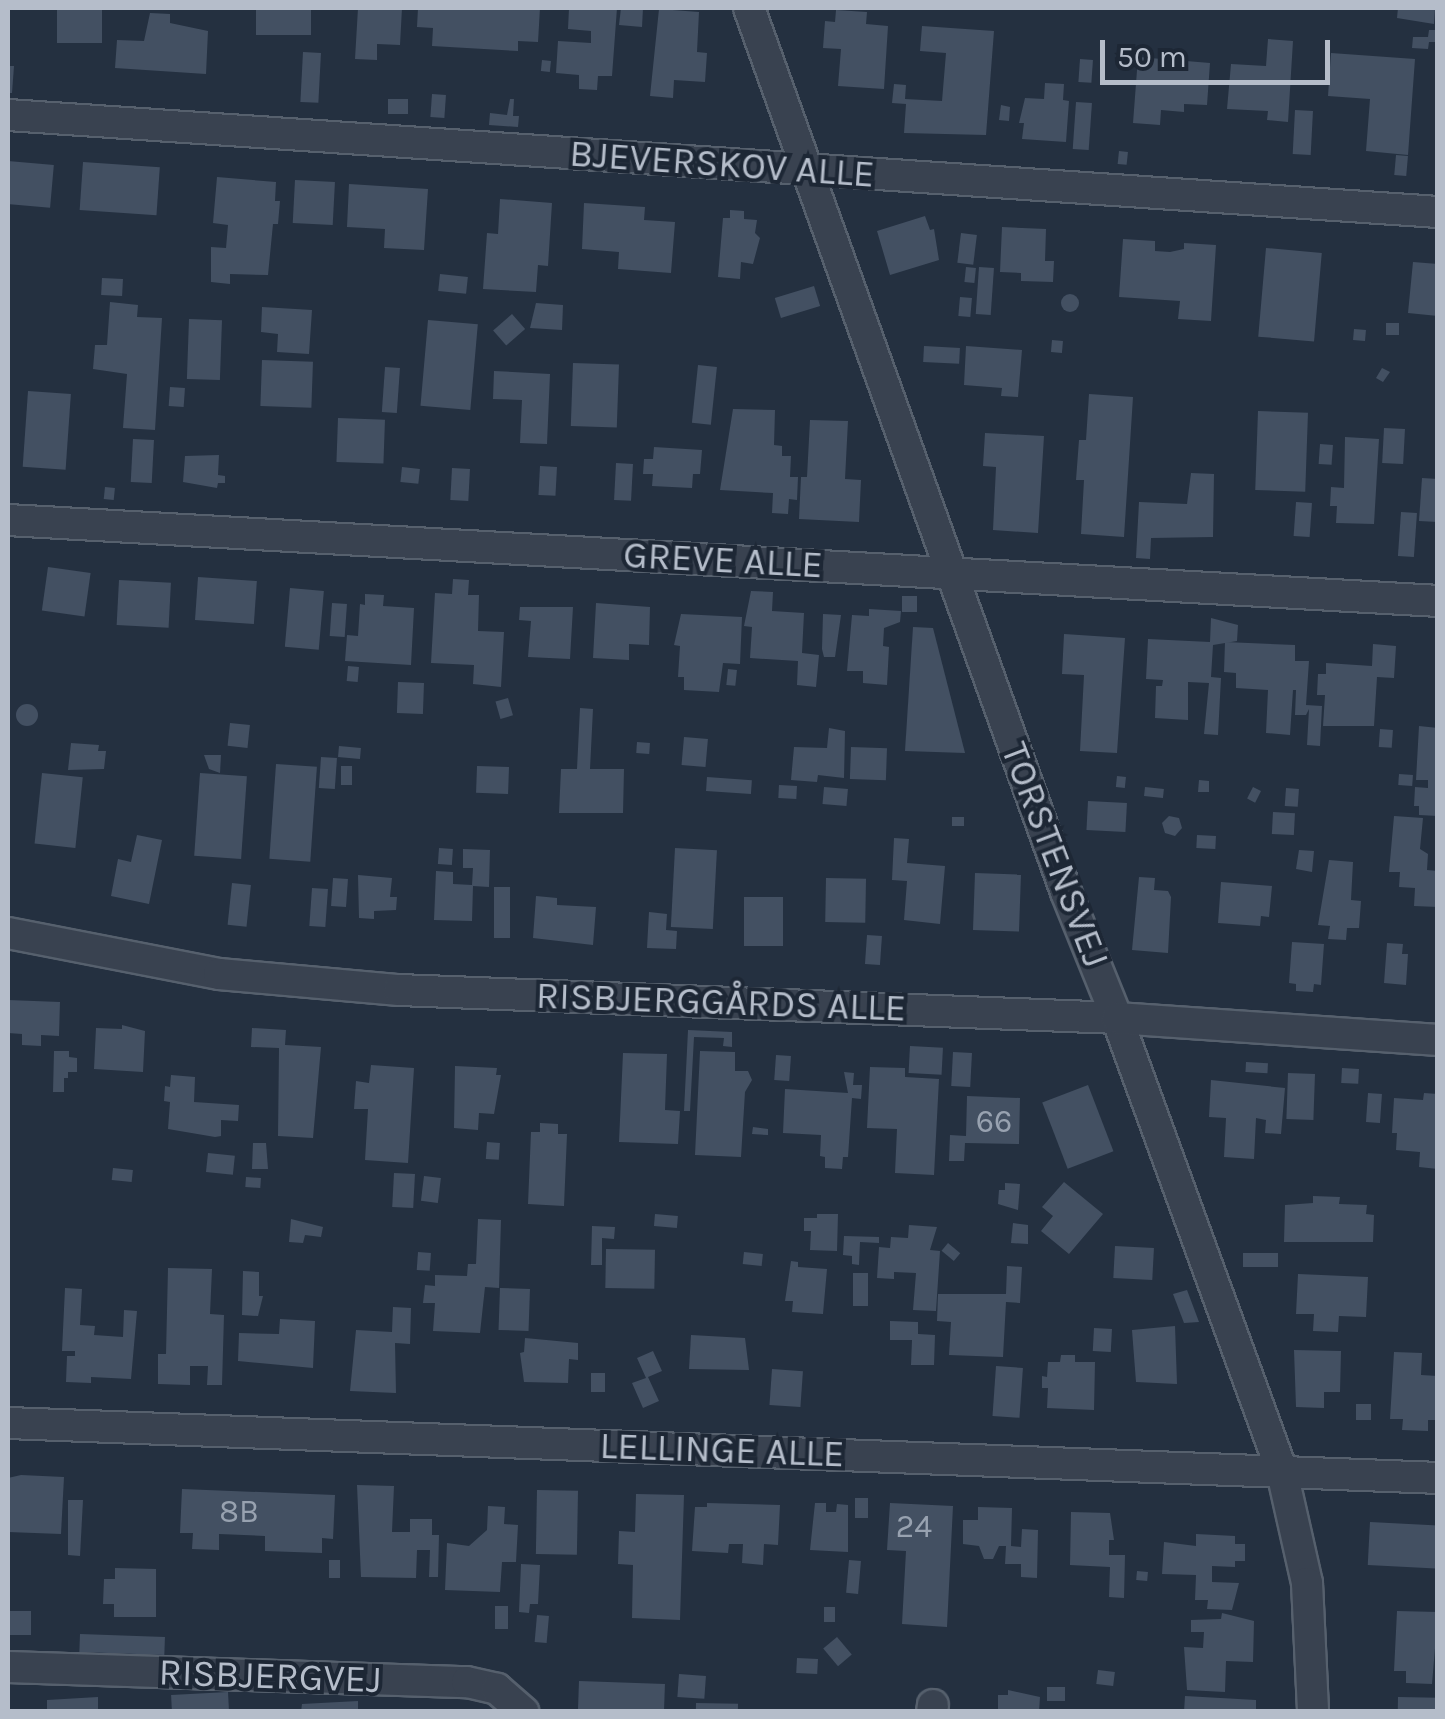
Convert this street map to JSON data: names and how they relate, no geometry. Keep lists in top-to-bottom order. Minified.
{"streets":{"street":["BJEVERSKOV ALLE","GREVE ALLE","TORSTENSVEJ","RISBJERGGÅRDS ALLE","LELLINGE ALLE","RISBJERGVEJ"]},"crossings":[["BJEVERSKOV ALLE","TORSTENSVEJ"],["GREVE ALLE","TORSTENSVEJ"],["TORSTENSVEJ","RISBJERGGÅRDS ALLE"],["TORSTENSVEJ","LELLINGE ALLE"]],"house_numbers":["66","8B","24"],"scale_bar":"50 m"}
